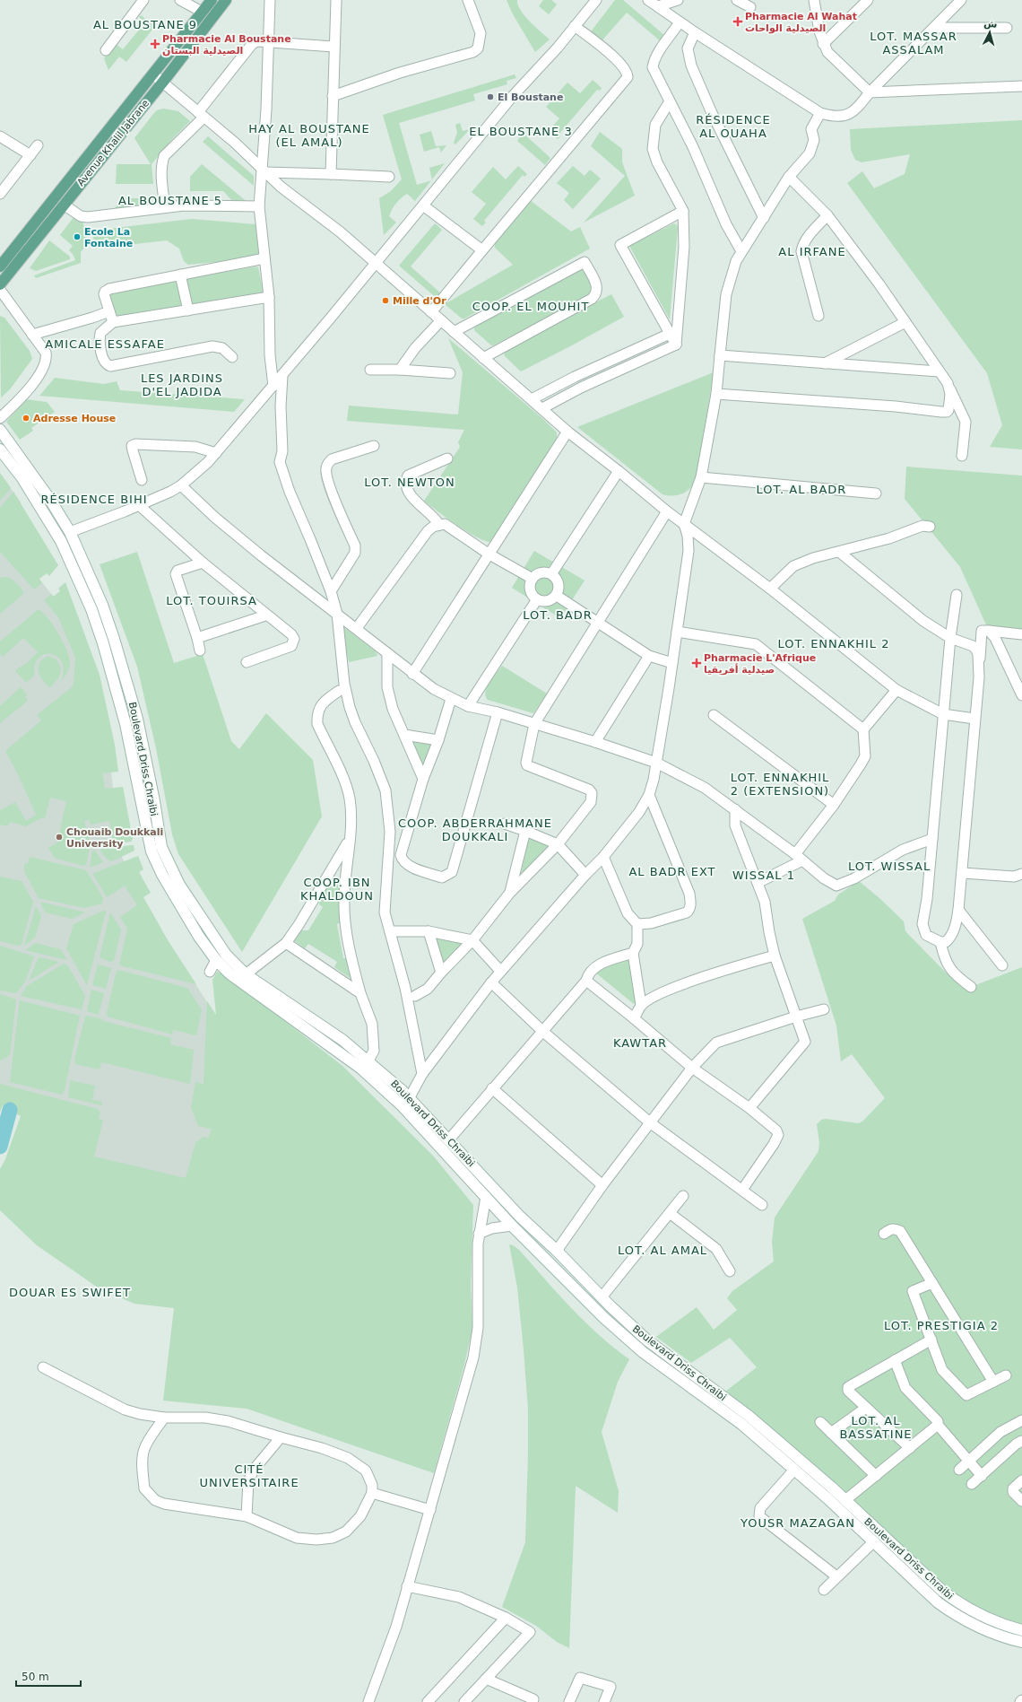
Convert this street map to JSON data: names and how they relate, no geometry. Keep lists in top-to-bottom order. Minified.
{"streets":{"main road":["Avenue Khalil Jabrane","Boulevard Driss Chraibi"]},"districts":["AL BOUSTANE 9","LOT. MASSAR ASSALAM","RÉSIDENCE AL OUAHA","HAY AL BOUSTANE (EL AMAL)","EL BOUSTANE 3","AL BOUSTANE 5","AL IRFANE","COOP. EL MOUHIT","AMICALE ESSAFAE","LES JARDINS D'EL JADIDA","LOT. NEWTON","LOT. AL BADR","RÉSIDENCE BIHI","LOT. TOUIRSA","LOT. BADR","LOT. ENNAKHIL 2","LOT. ENNAKHIL 2 (EXTENSION)","COOP. ABDERRAHMANE DOUKKALI","LOT. WISSAL","AL BADR EXT","WISSAL 1","COOP. IBN KHALDOUN","KAWTAR","LOT. AL AMAL","DOUAR ES SWIFET","LOT. PRESTIGIA 2","LOT. AL BASSATINE","CITÉ UNIVERSITAIRE","YOUSR MAZAGAN"],"places":{"health":["Pharmacie Al Wahat الصيدلية الواحات","Pharmacie Al Boustane الصيدلية البستان","Pharmacie L'Afrique صيدلية أفريقيا"],"other":["El Boustane","Ecole La Fontaine","Mille d'Or","Adresse House","Chouaib Doukkali University"]},"scale_bar":"50 m","north":"top"}
